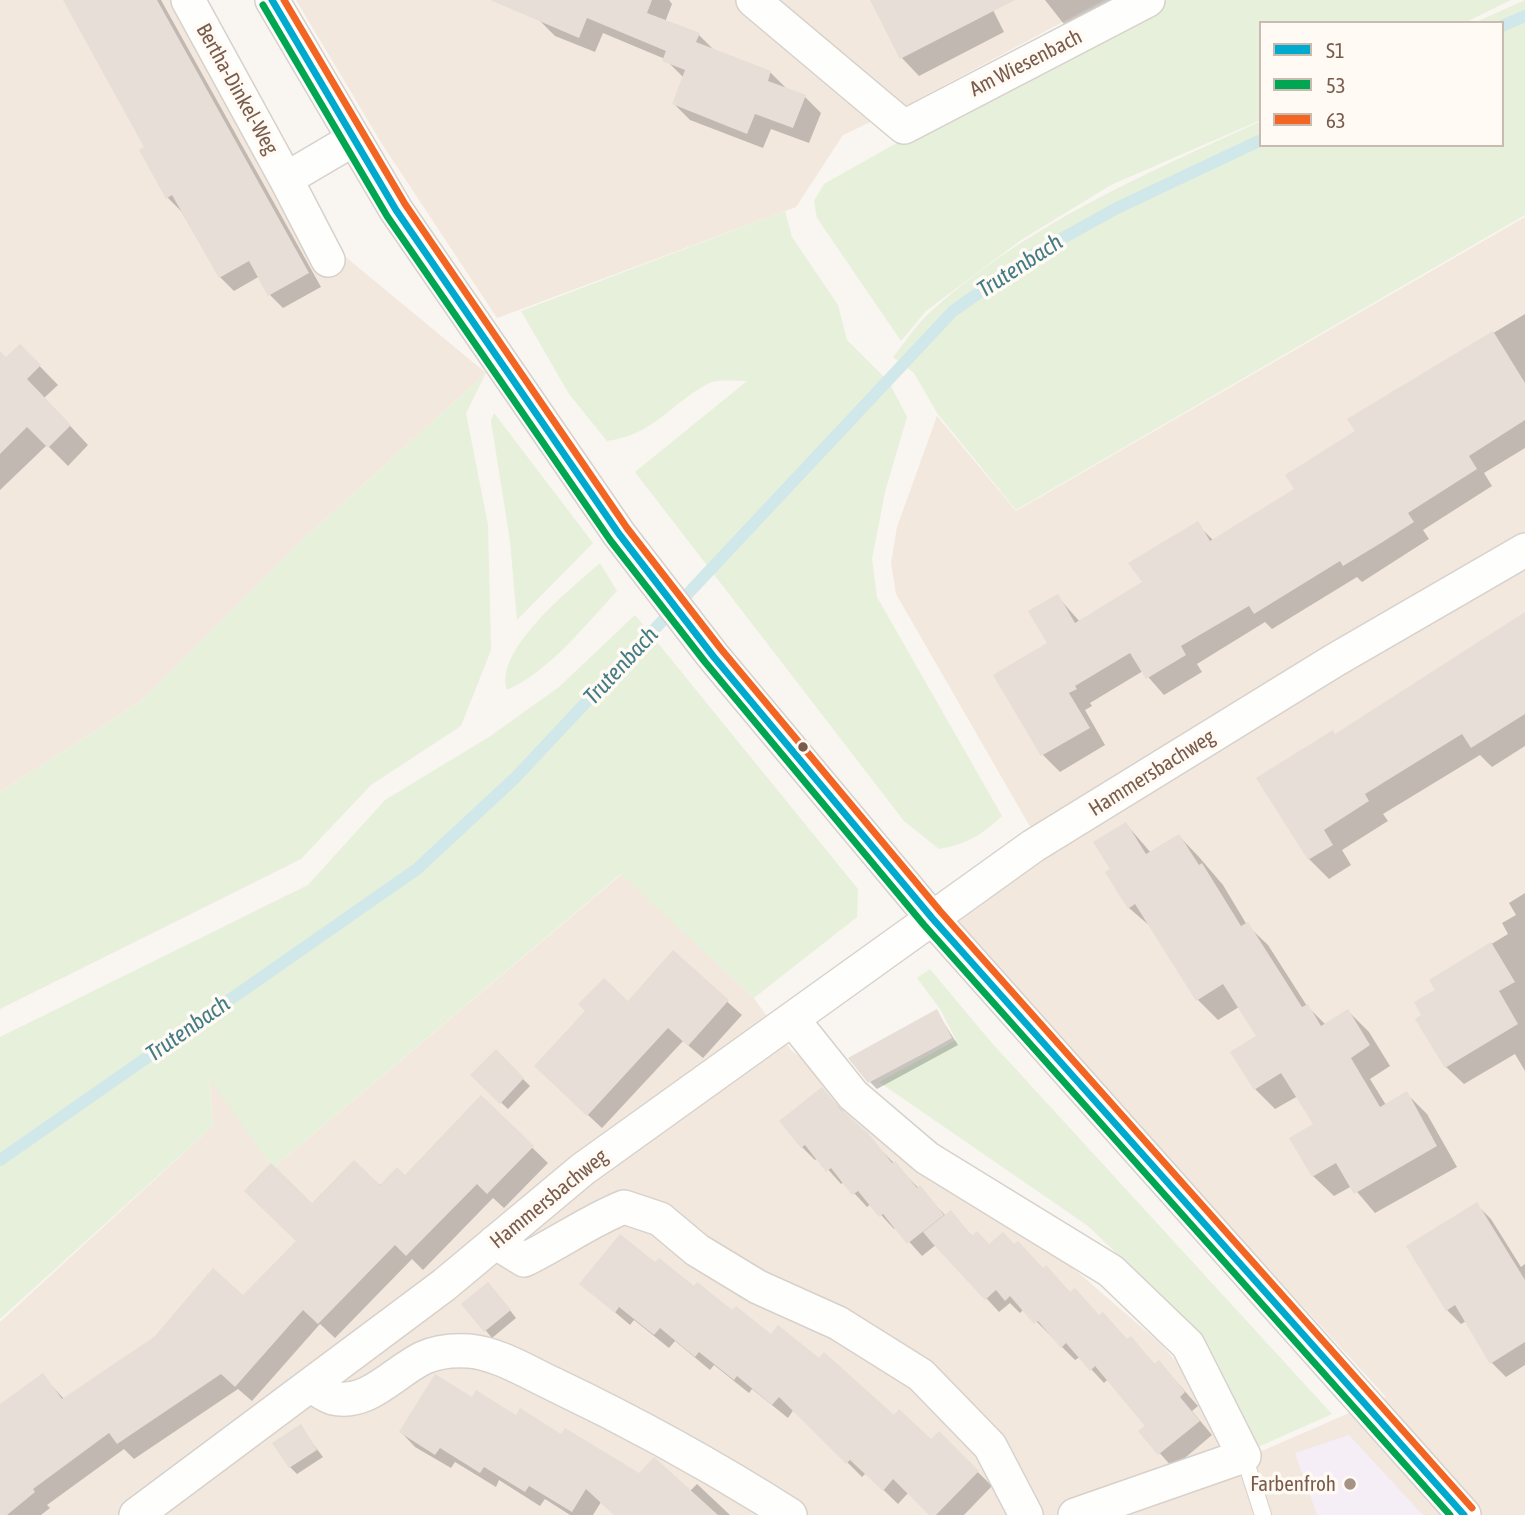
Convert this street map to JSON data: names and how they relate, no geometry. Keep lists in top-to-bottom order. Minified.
{"streets":{"street":["Am Wiesenbach","Bertha-Dinkel-Weg","Hammersbachweg"]},"water":["Trutenbach"],"places":["Farbenfroh"],"lines":["transit line S1","transit line 63","transit line 53"],"legend":["S1","53","63"]}
